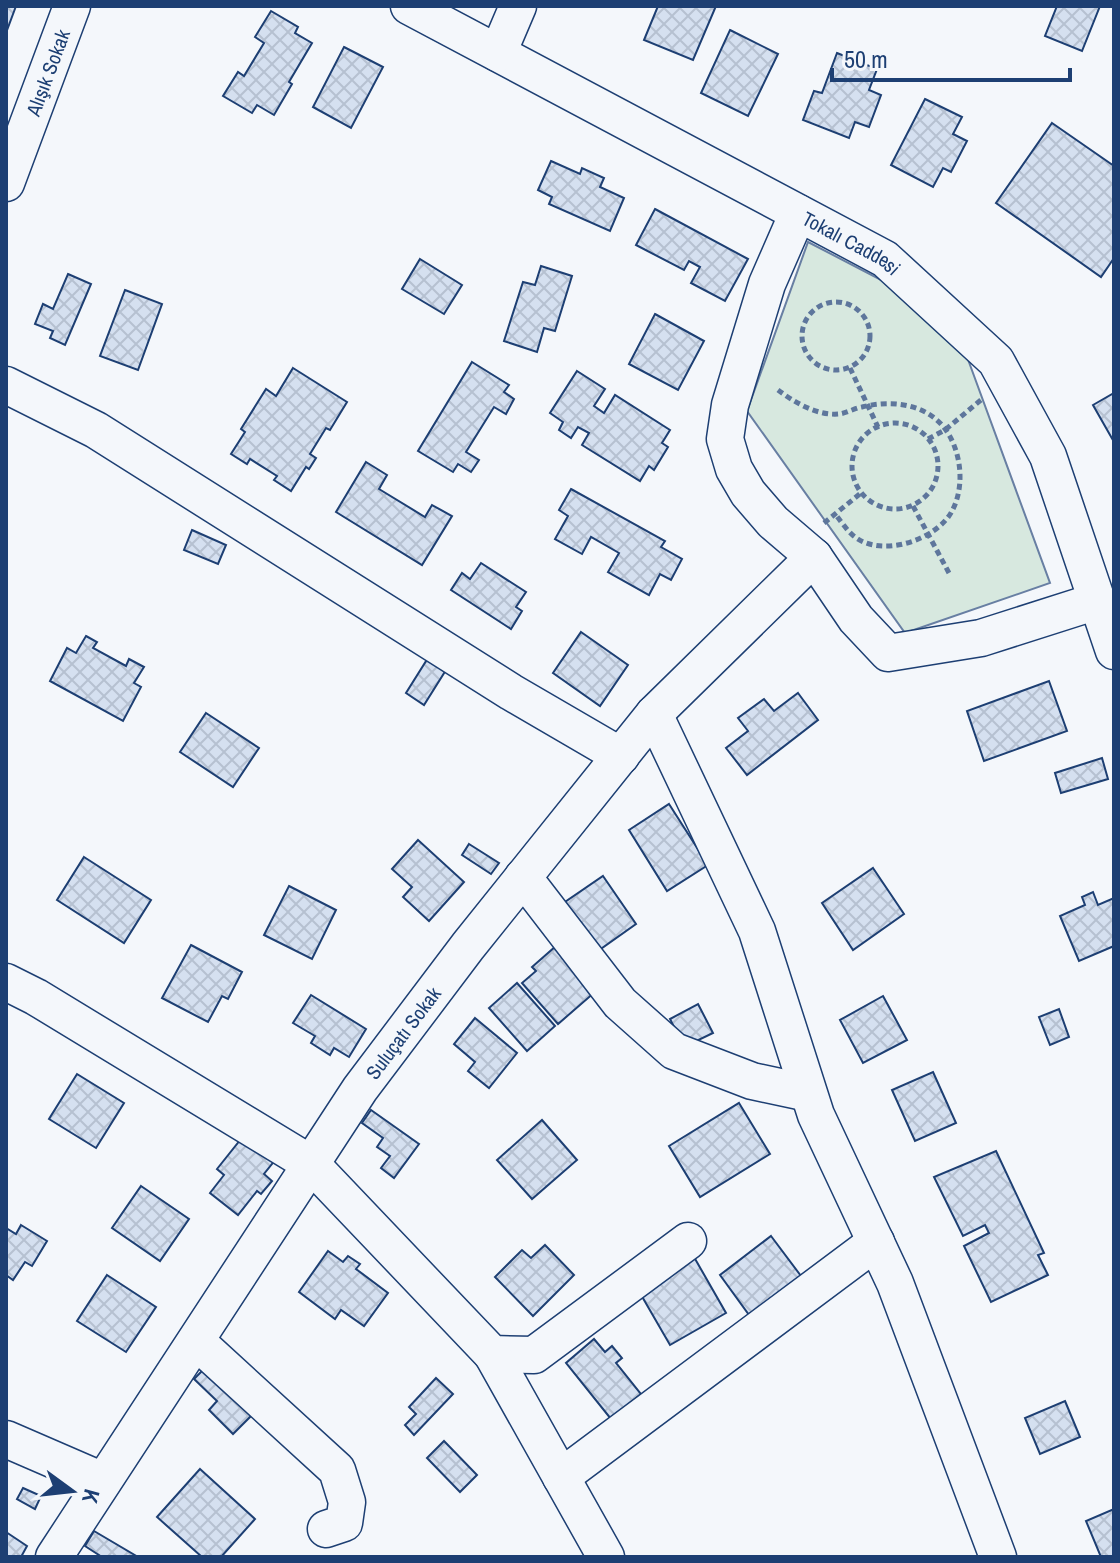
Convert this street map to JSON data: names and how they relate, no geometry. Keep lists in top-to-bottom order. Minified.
{"streets":{"street":["Alışık Sokak","Tokalı Caddesi","Suluçatı Sokak"]},"scale_bar":"50 m","north":"right"}
